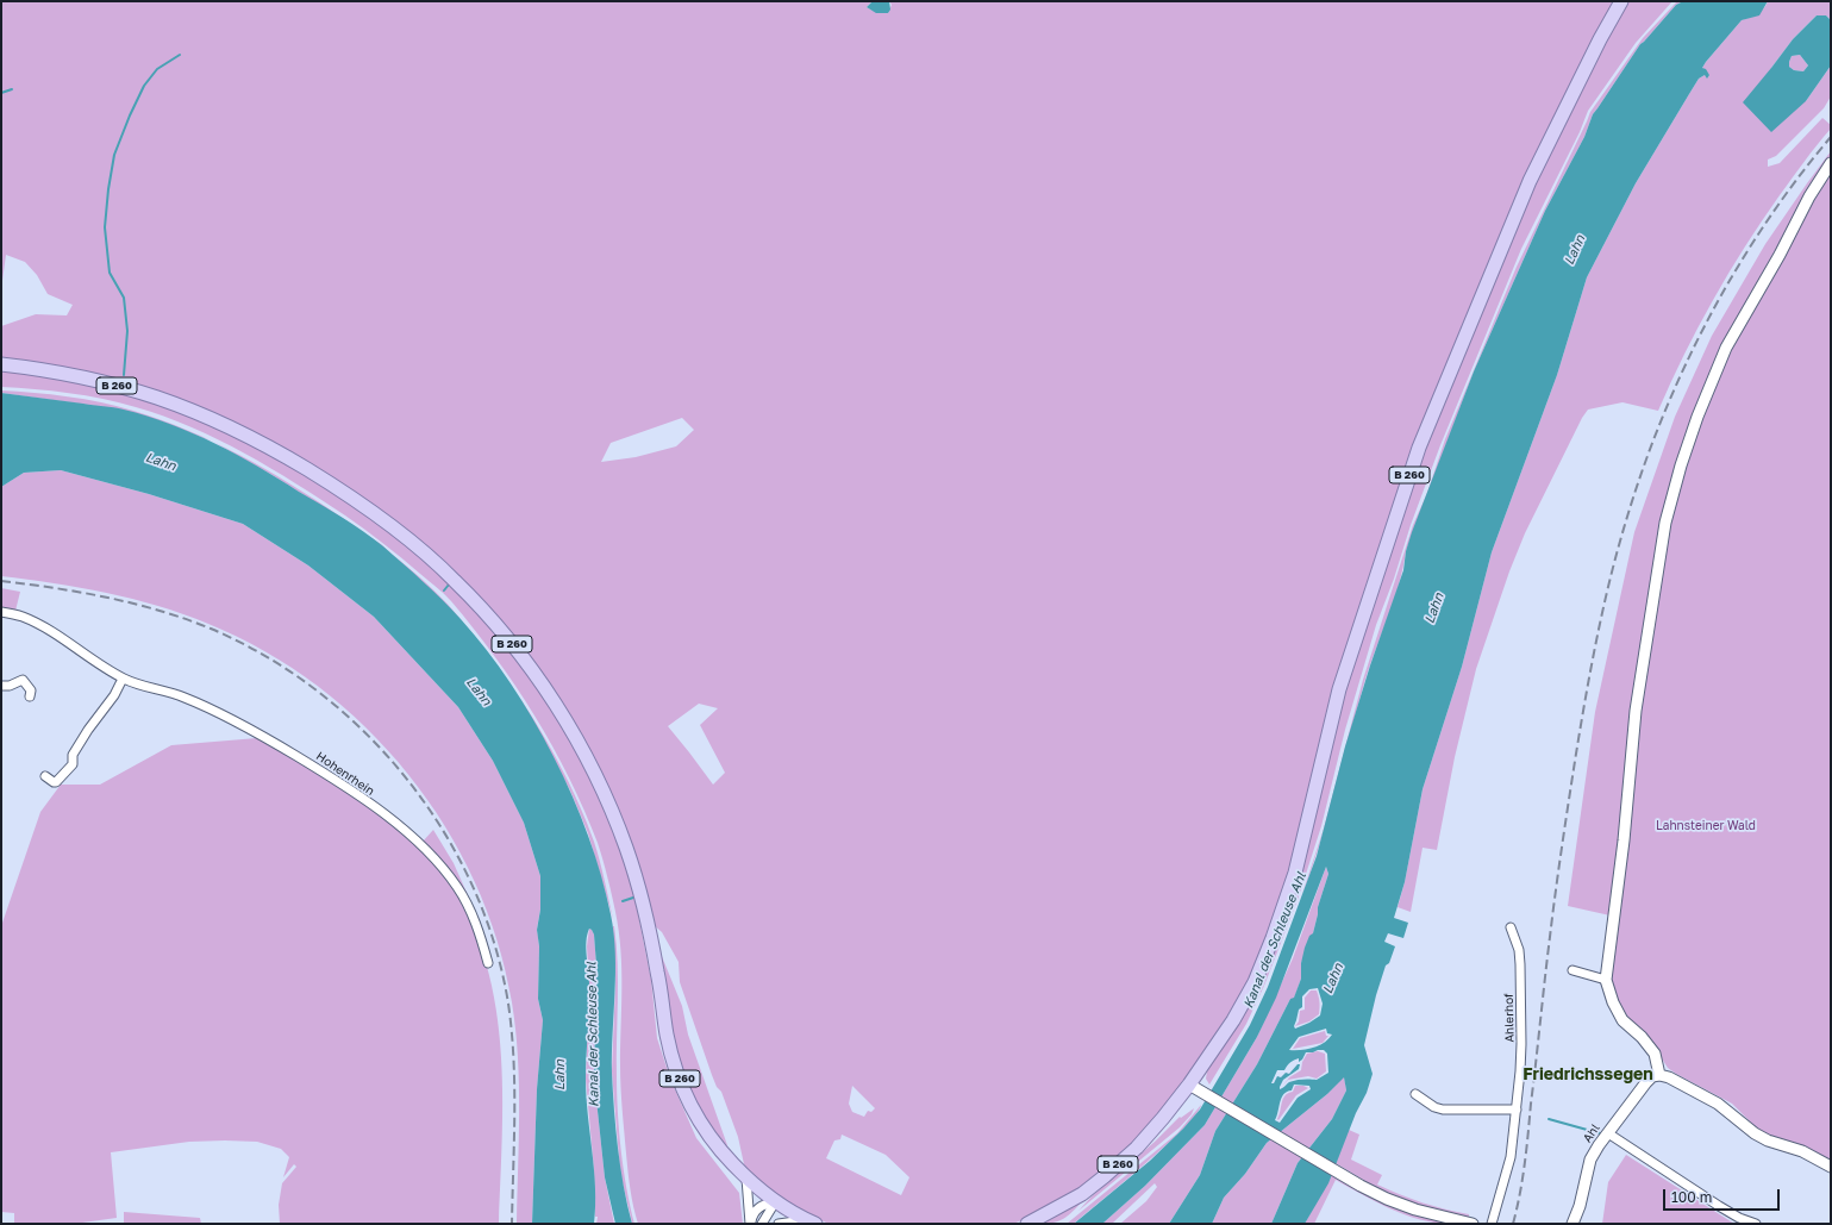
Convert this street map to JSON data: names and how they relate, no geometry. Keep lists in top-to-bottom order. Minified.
{"streets":{"main road":["B 260"],"street":["Hohenrhein","Ahlerhof","Ahl"]},"districts":["Friedrichssegen"],"water":["Lahn","Kanal der Schleuse Ahl"],"parks":["Lahnsteiner Wald"],"scale_bar":"100 m"}
